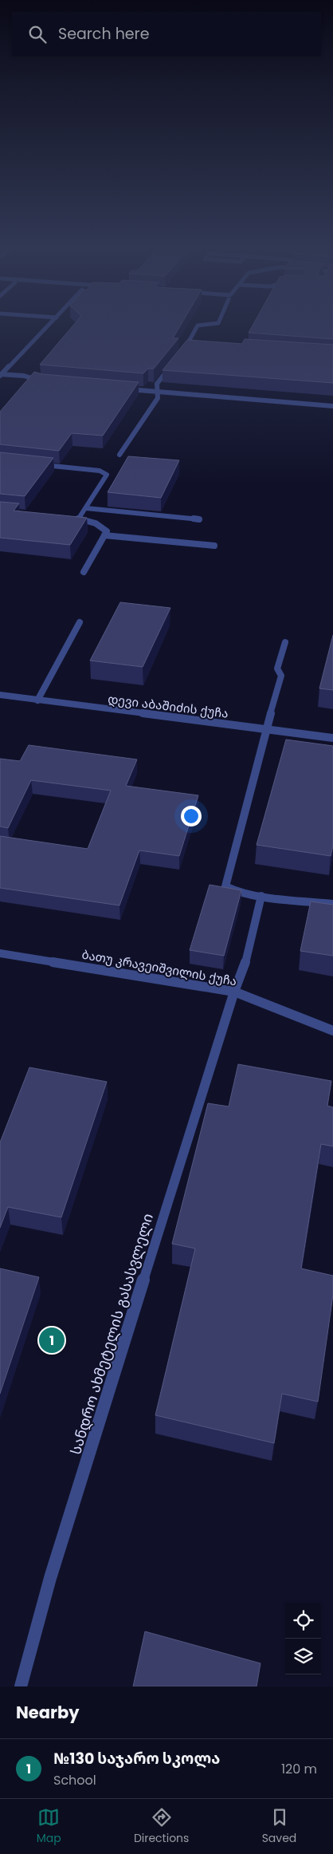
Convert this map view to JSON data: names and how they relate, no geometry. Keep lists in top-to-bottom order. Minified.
{"streets":{"street":["დევი აბაშიძის ქუჩა","ბათუ კრავეიშვილის ქუჩა","სანდრო ახმეტელის გასასვლელი"]},"crossings":[["ბათუ კრავეიშვილის ქუჩა","სანდრო ახმეტელის გასასვლელი"]],"page":{"search":"Search here","pins":"1","heading":"Nearby","list":[{"mark":"1","name":"№130 საჯარო სკოლა","note":"School","value":"120 m"}],"nav":["Map","Directions","Saved"]}}
